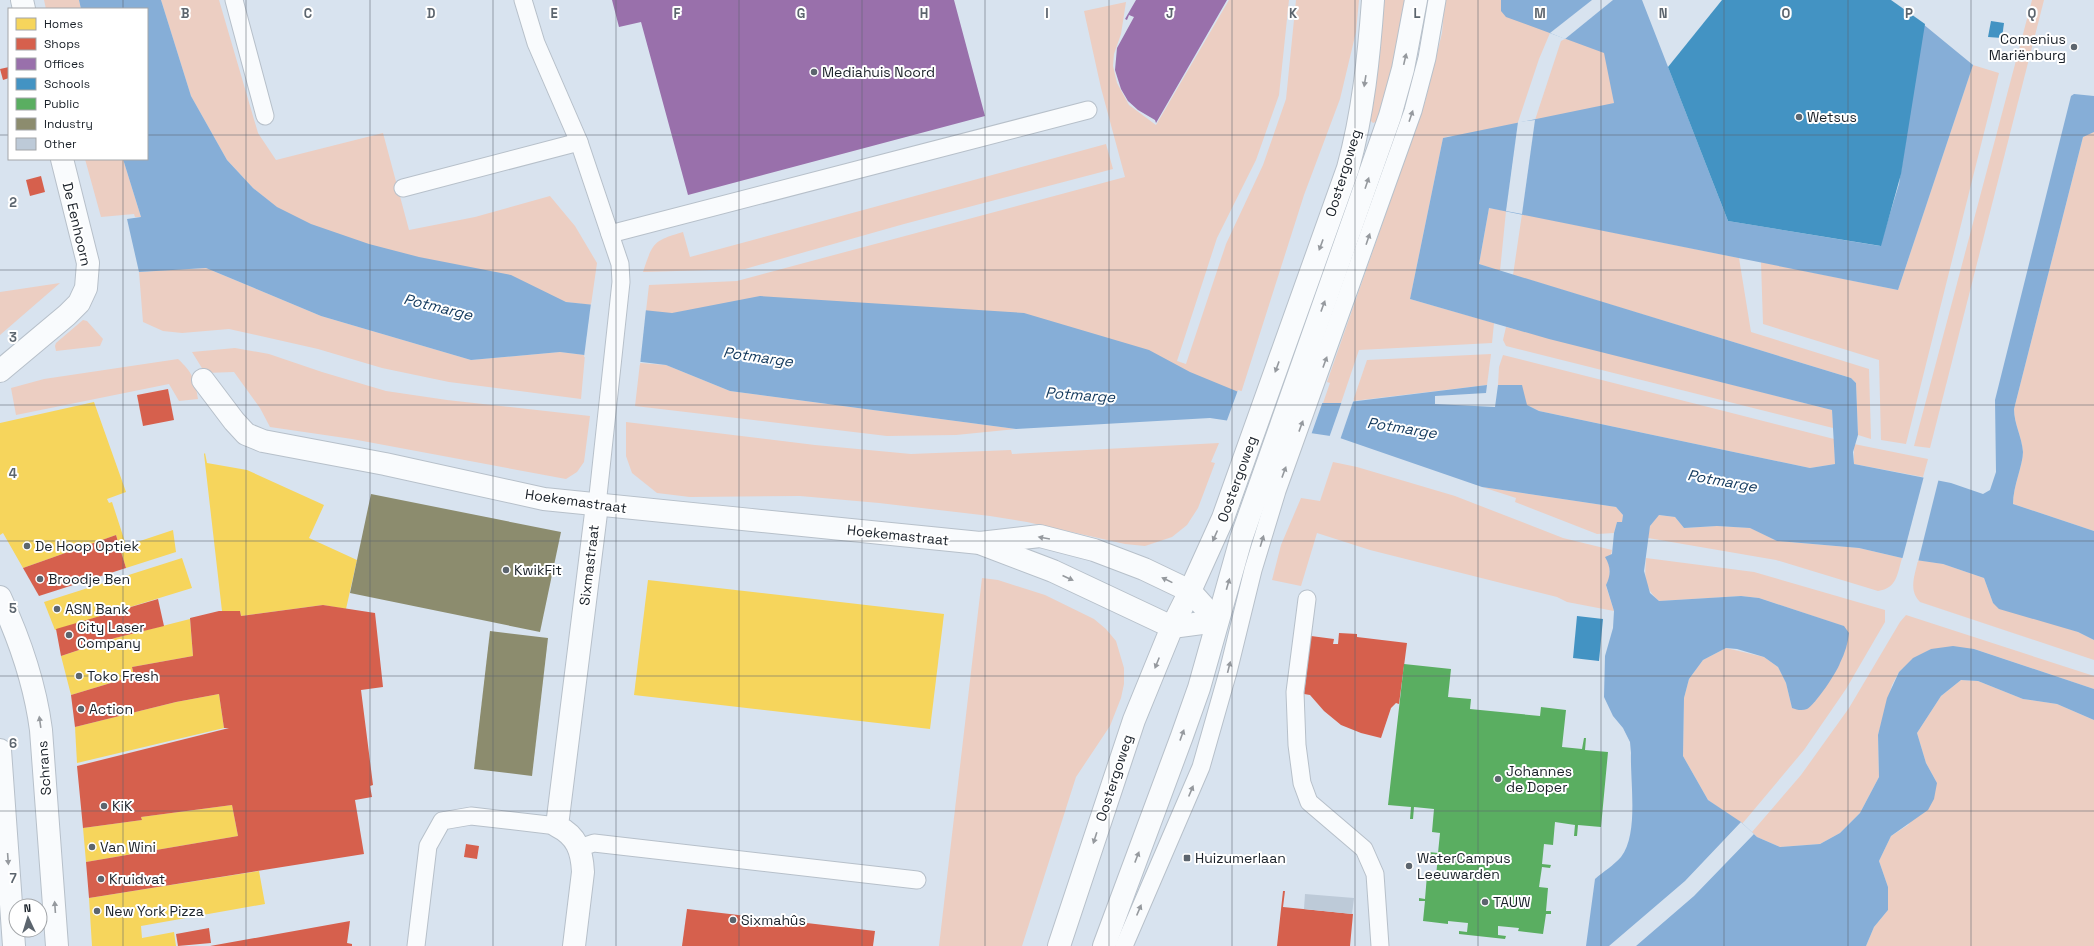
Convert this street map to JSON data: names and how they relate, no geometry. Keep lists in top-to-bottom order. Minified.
{"streets":{"street":["Oostergoweg","De Eenhoorn","Hoekemastraat","Sixmastraat","Schrans"]},"crossings":[["Oostergoweg","Hoekemastraat"],["Hoekemastraat","Sixmastraat"]],"water":["Potmarge"],"places":{"other":["Comenius Mariënburg","Mediahuis Noord","Wetsus","De Hoop Optiek","KwikFit","Broodje Ben","ASN Bank","City Laser Company","Toko Fresh","Action","Johannes de Doper","KiK","Van Wini","WaterCampus Leeuwarden","Kruidvat","TAUW","New York Pizza","Sixmahûs"],"transit":["Huizumerlaan"]},"legend":["Homes","Shops","Offices","Schools","Public","Industry","Other"],"north":"top","grid":{"columns":["B","C","D","E","F","G","H","I","J","K","L","M","N","O","P","Q"],"rows":["2","3","4","5","6","7"]}}
